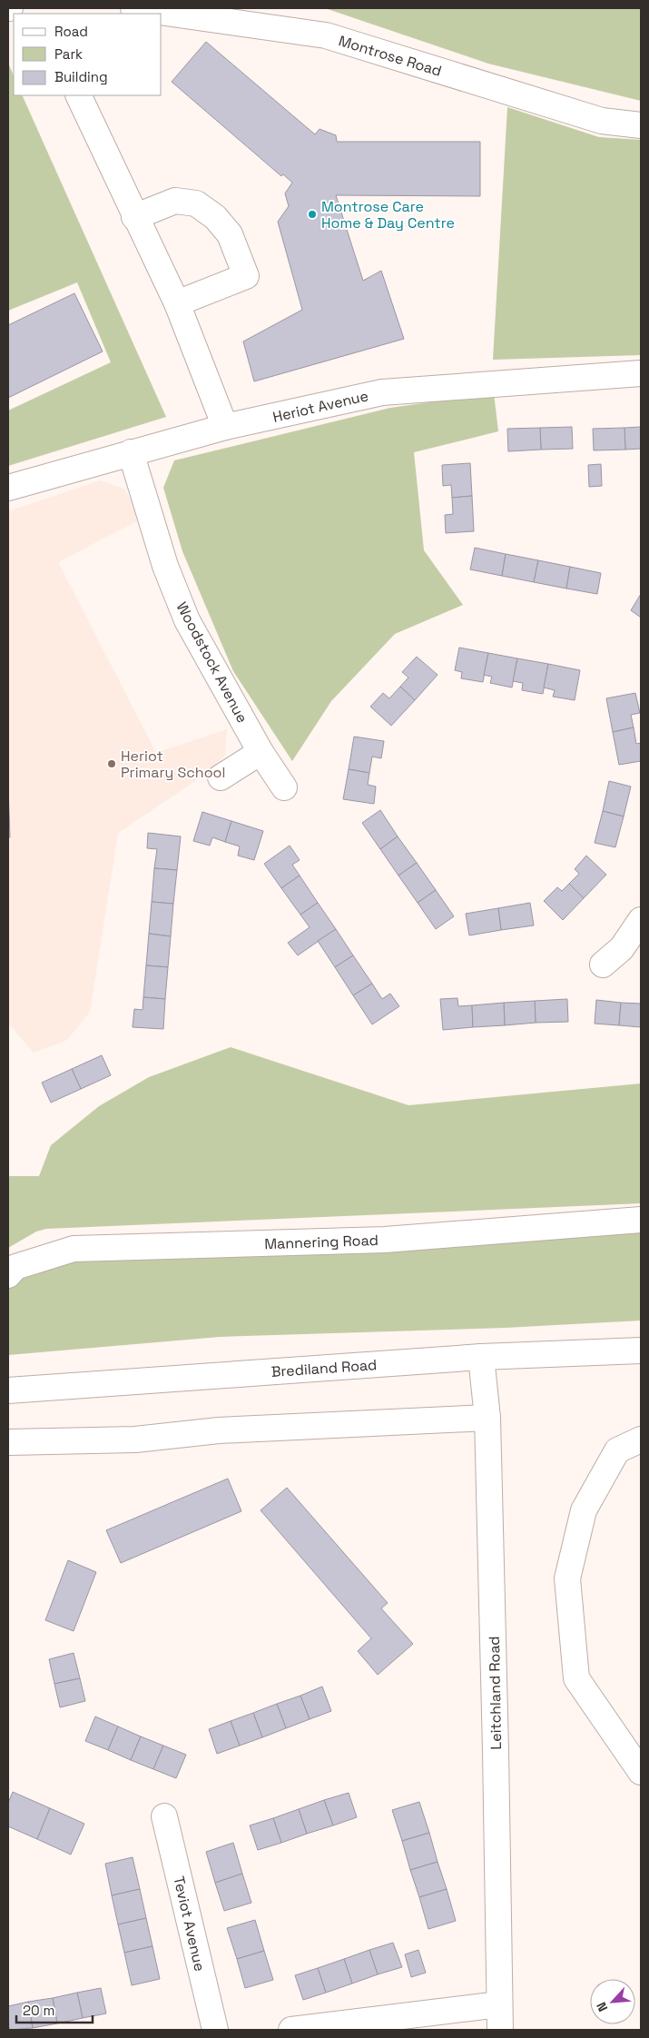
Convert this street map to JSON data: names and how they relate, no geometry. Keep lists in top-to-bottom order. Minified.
{"streets":{"street":["Montrose Road","Heriot Avenue","Woodstock Avenue","Mannering Road","Brediland Road","Leitchland Road","Teviot Avenue"]},"crossings":[["Heriot Avenue","Woodstock Avenue"],["Brediland Road","Leitchland Road"]],"places":["Montrose Care Home & Day Centre","Heriot Primary School"],"legend":["Road","Park","Building"],"scale_bar":"20 m","north":"bottom left"}
